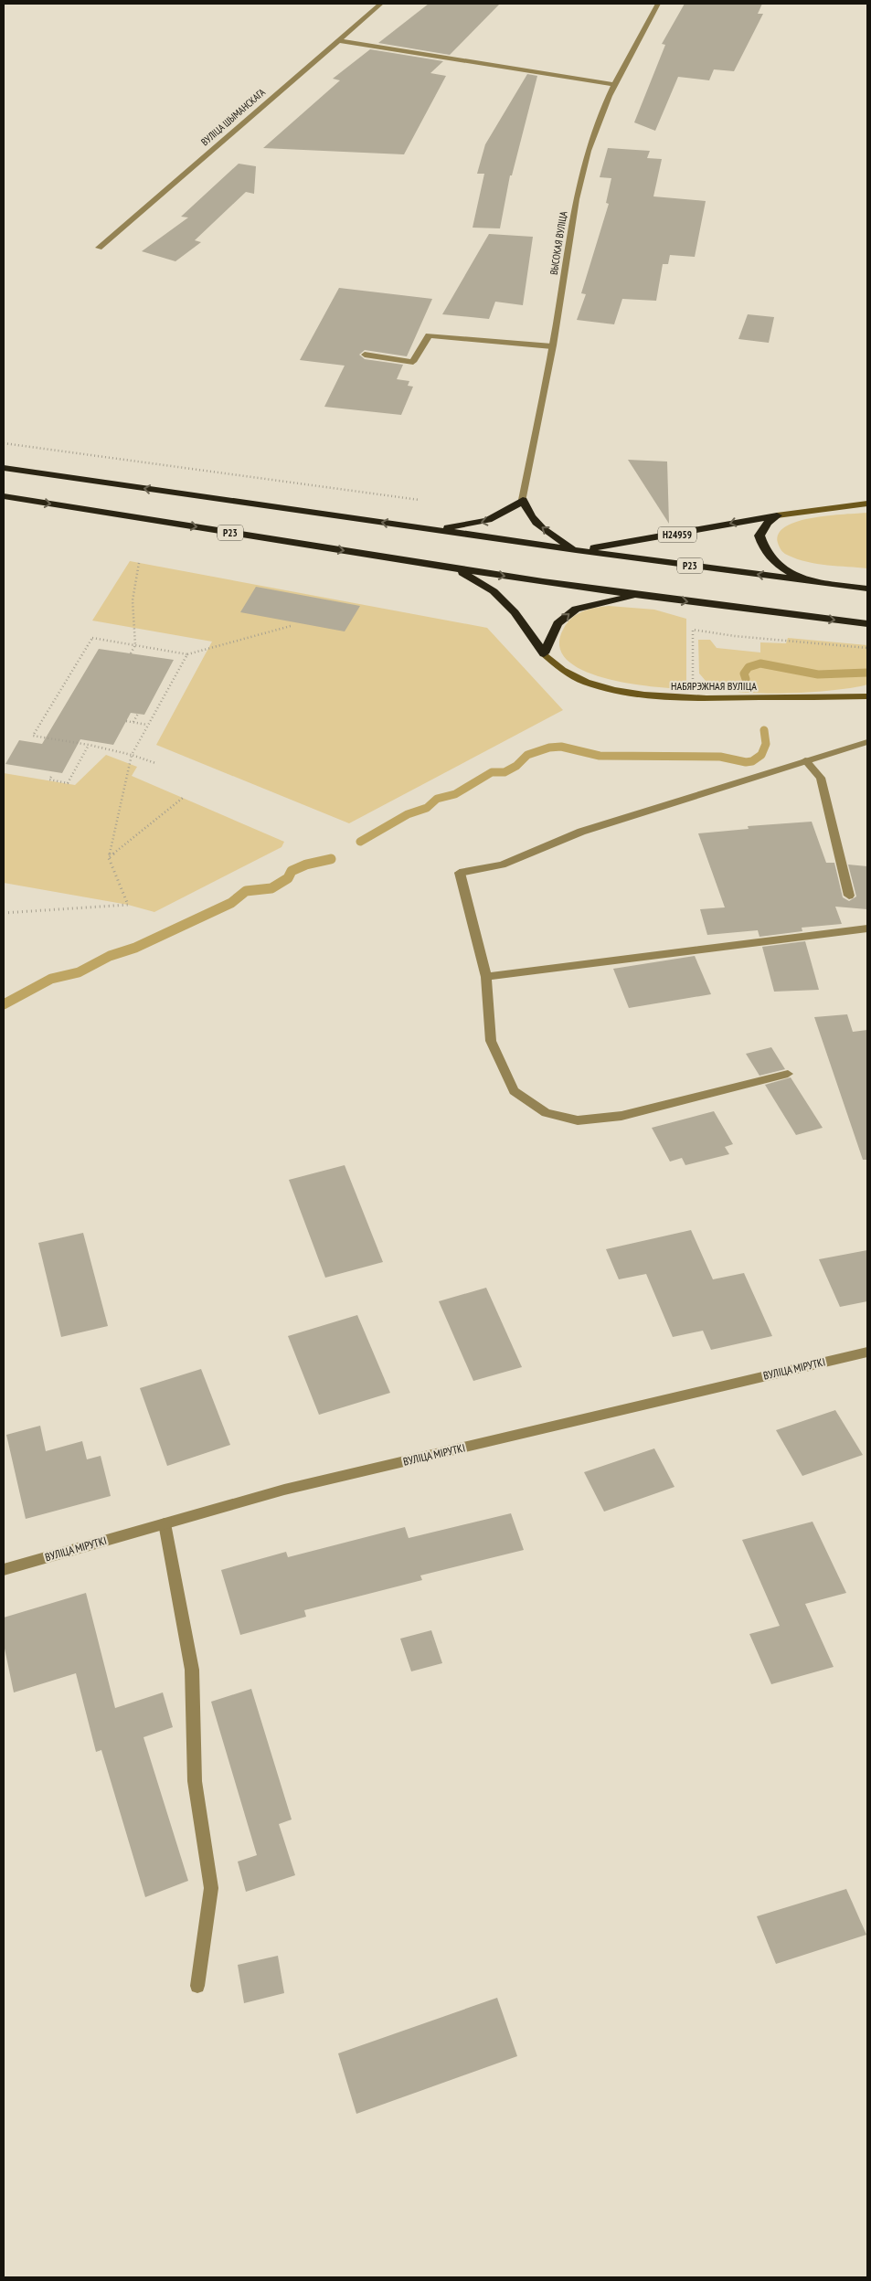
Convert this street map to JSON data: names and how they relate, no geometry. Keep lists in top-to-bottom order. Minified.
{"streets":{"highway":["Р23","Н24959"],"street":["ВУЛІЦА ШЫМАНСКАГА","ВЫСОКАЯ ВУЛІЦА","НАБЯРЭЖНАЯ ВУЛІЦА","ВУЛІЦА МІРУТКІ"]},"crossings":[["Р23","Н24959"]]}
